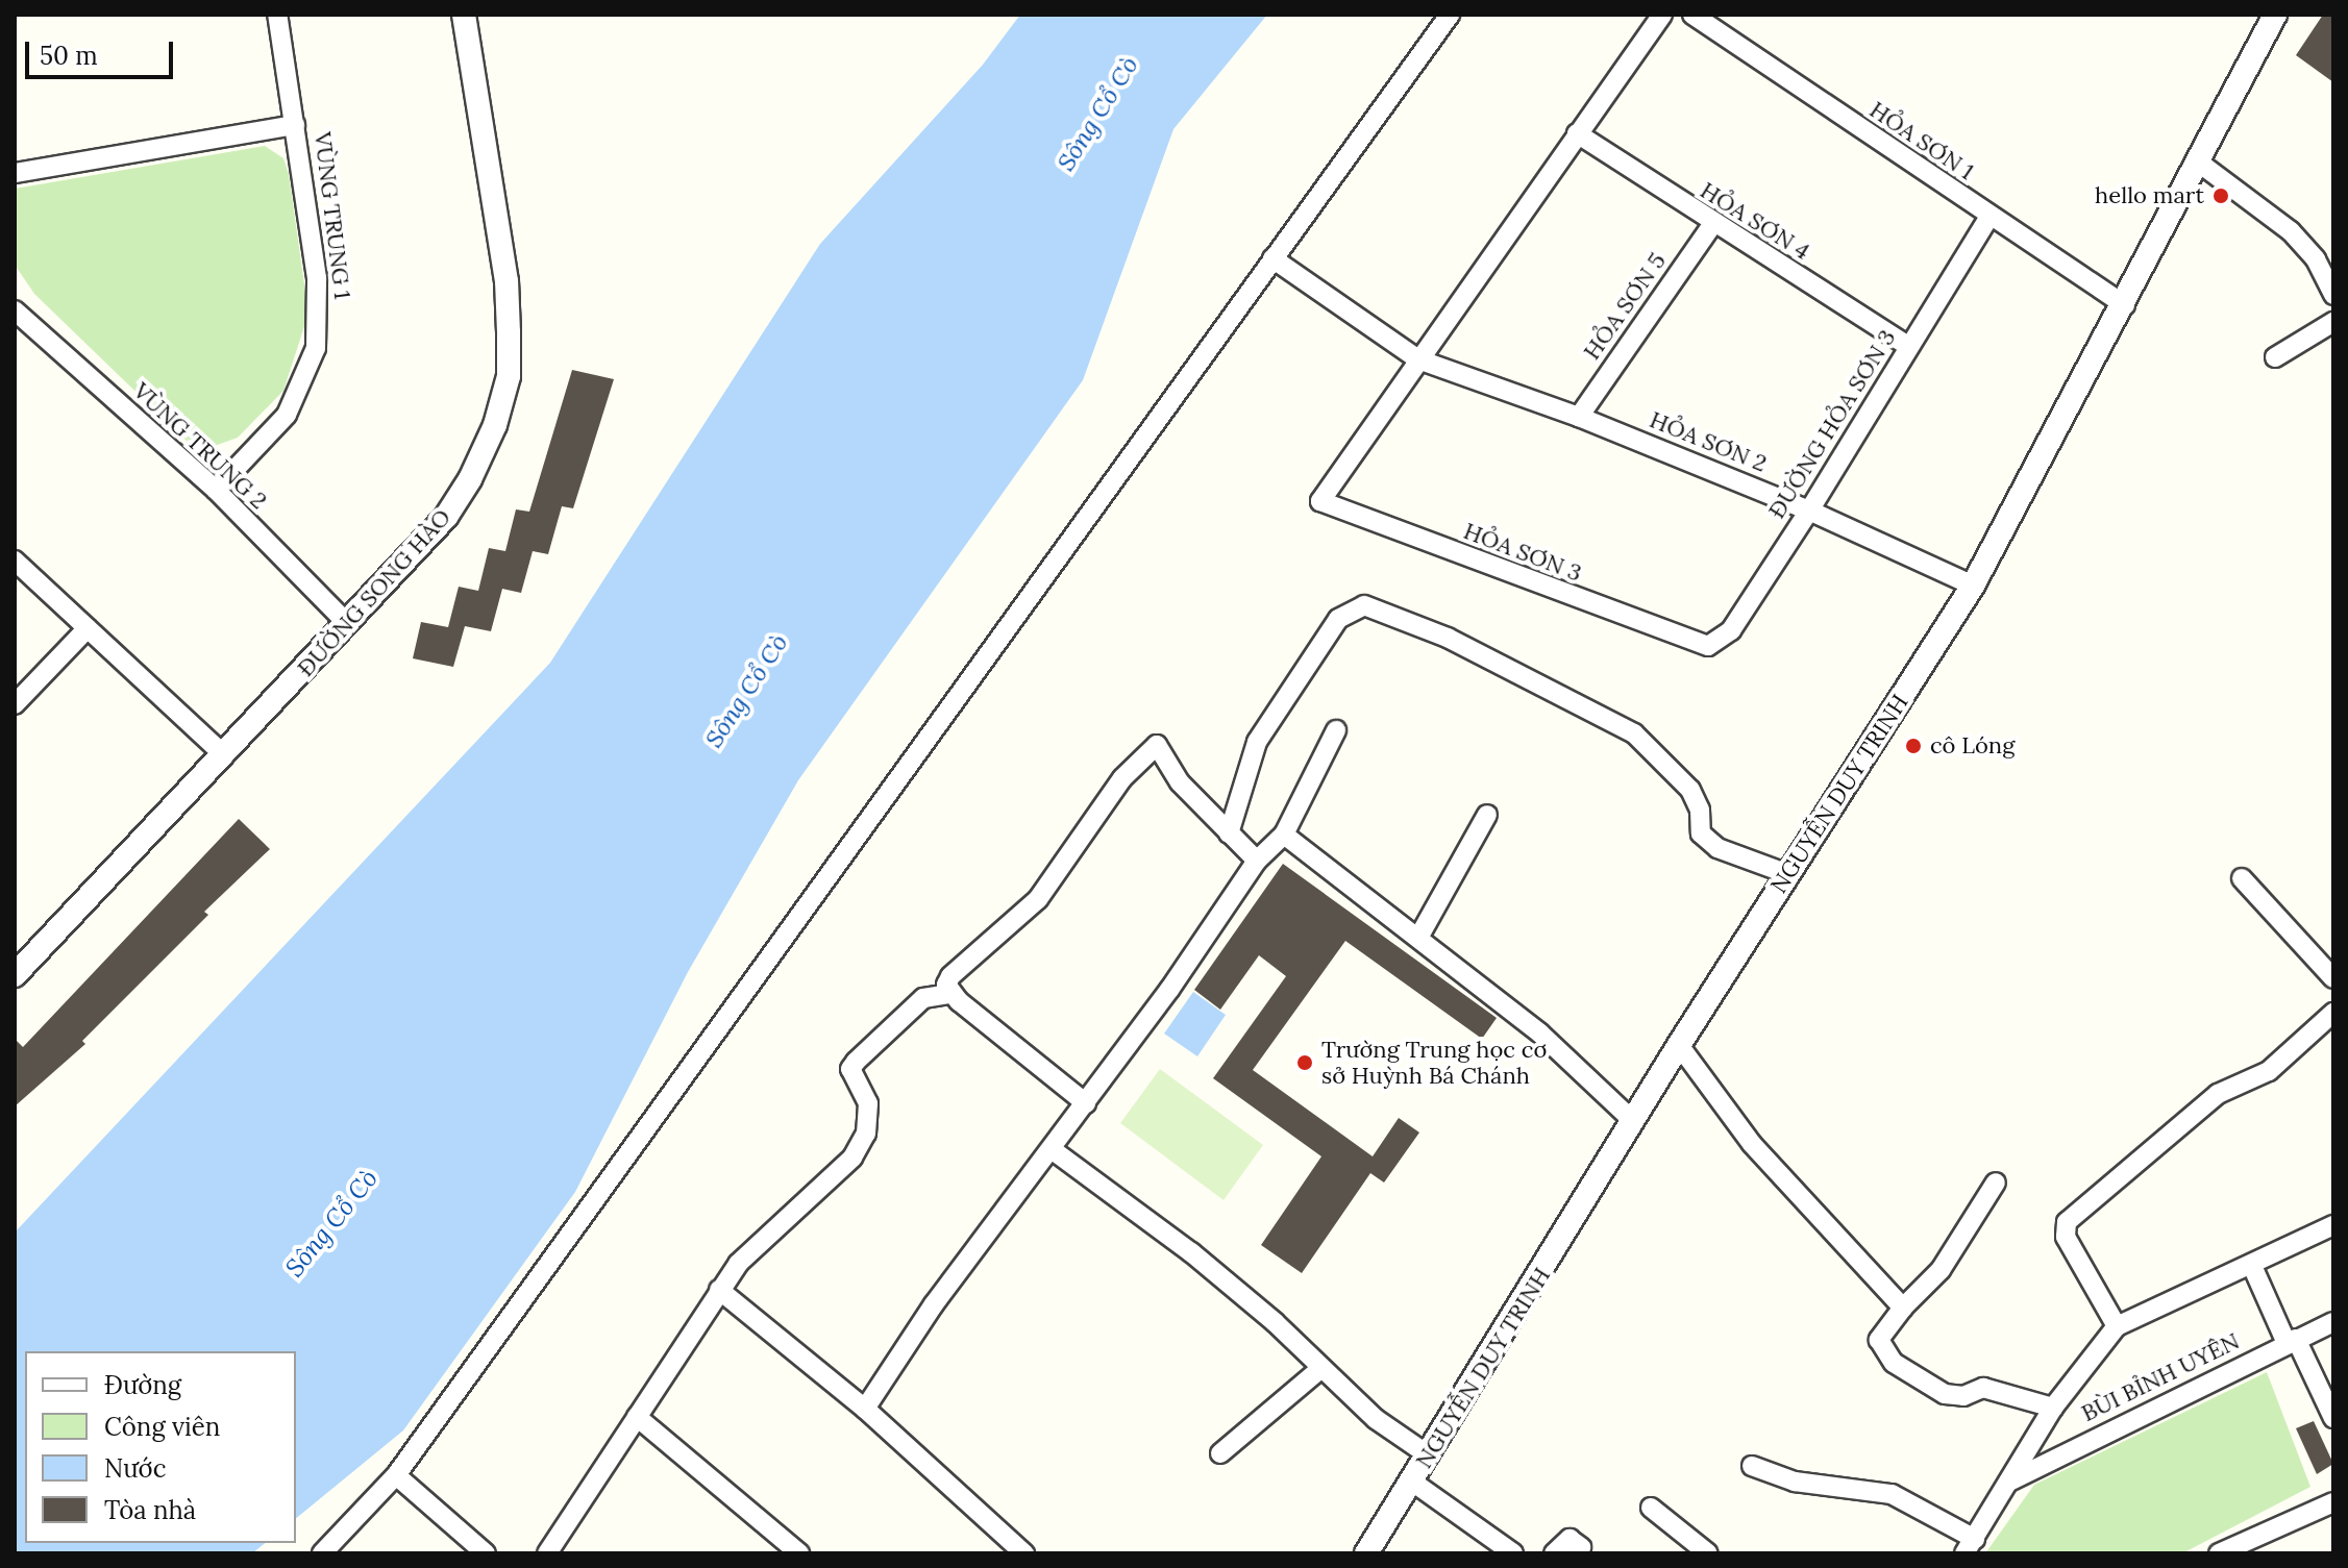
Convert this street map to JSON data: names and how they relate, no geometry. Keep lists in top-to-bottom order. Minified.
{"streets":{"street":["HỎA SƠN 1","VÙNG TRUNG 1","HỎA SƠN 4","HỎA SƠN 5","ĐƯỜNG HỎA SƠN 3","HỎA SƠN 2","VÙNG TRUNG 2","HỎA SƠN 3","ĐƯỜNG SONG HÀO","NGUYỄN DUY TRINH","BÙI BỈNH UYÊN"]},"crossings":[["HỎA SƠN 1","ĐƯỜNG HỎA SƠN 3"],["HỎA SƠN 1","NGUYỄN DUY TRINH"],["VÙNG TRUNG 1","VÙNG TRUNG 2"],["HỎA SƠN 4","HỎA SƠN 5"],["HỎA SƠN 4","ĐƯỜNG HỎA SƠN 3"],["HỎA SƠN 5","HỎA SƠN 2"],["ĐƯỜNG HỎA SƠN 3","HỎA SƠN 2"],["ĐƯỜNG HỎA SƠN 3","HỎA SƠN 3"],["HỎA SƠN 2","HỎA SƠN 3"],["HỎA SƠN 2","NGUYỄN DUY TRINH"],["VÙNG TRUNG 2","ĐƯỜNG SONG HÀO"]],"water":["Sông Cổ Cò"],"places":["hello mart","cô Lóng","Trường Trung học cơ sở Huỳnh Bá Chánh"],"legend":["Đường","Công viên","Nước","Tòa nhà"],"scale_bar":"50 m"}
